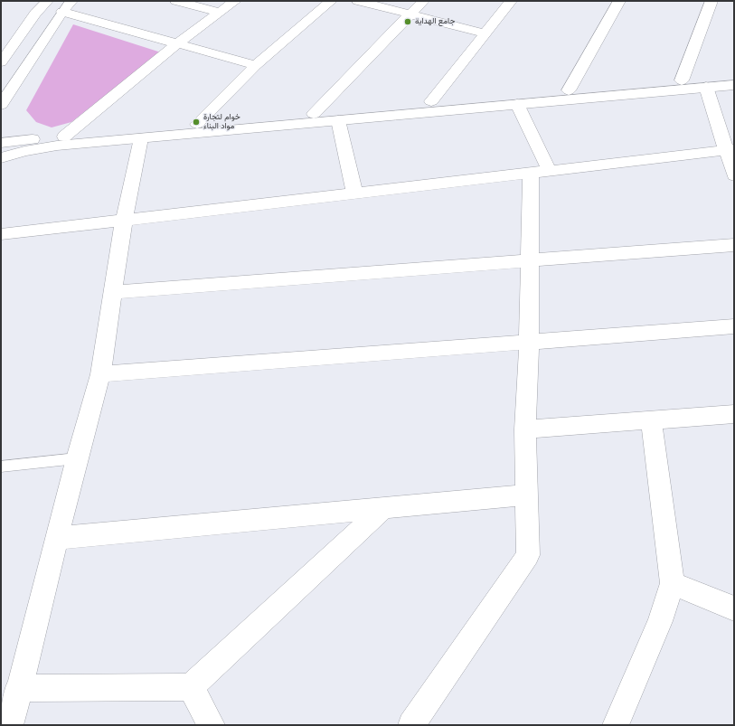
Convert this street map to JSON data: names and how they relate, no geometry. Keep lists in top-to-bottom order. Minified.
{"places":["جامع الهداية","خوام لتجارة مواد البناء"]}
